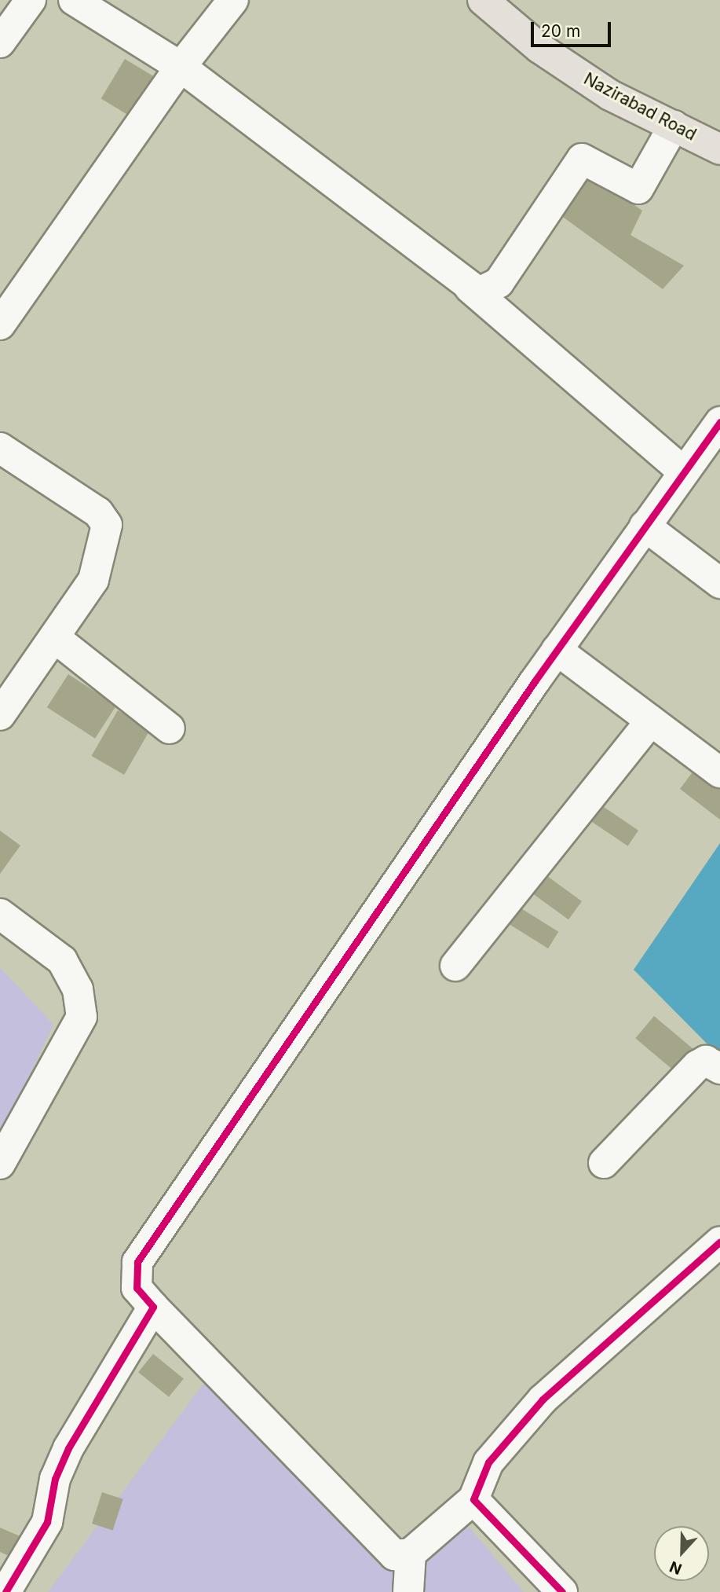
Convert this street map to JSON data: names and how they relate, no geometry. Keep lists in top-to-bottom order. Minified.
{"streets":{"main road":["Nazirabad Road"]},"scale_bar":"20 m","north":"bottom"}
